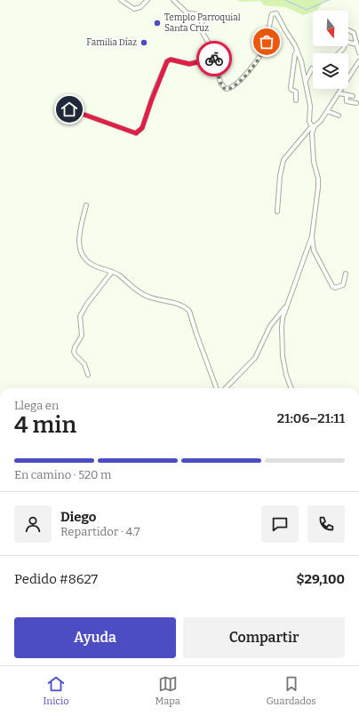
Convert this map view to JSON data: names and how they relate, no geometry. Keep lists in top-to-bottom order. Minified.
{"places":["Templo Parroquial Santa Cruz","Familia Díaz"],"north":"bottom","page":{"heading":["4 min","Llega en","21:06–21:11"],"panel":["Diego","Repartidor · 4.7","Pedido #8627","$29,100"],"bar":"En camino · 520 m","buttons":["Ayuda","Compartir"],"tabs":["Inicio","Mapa","Guardados"]}}
